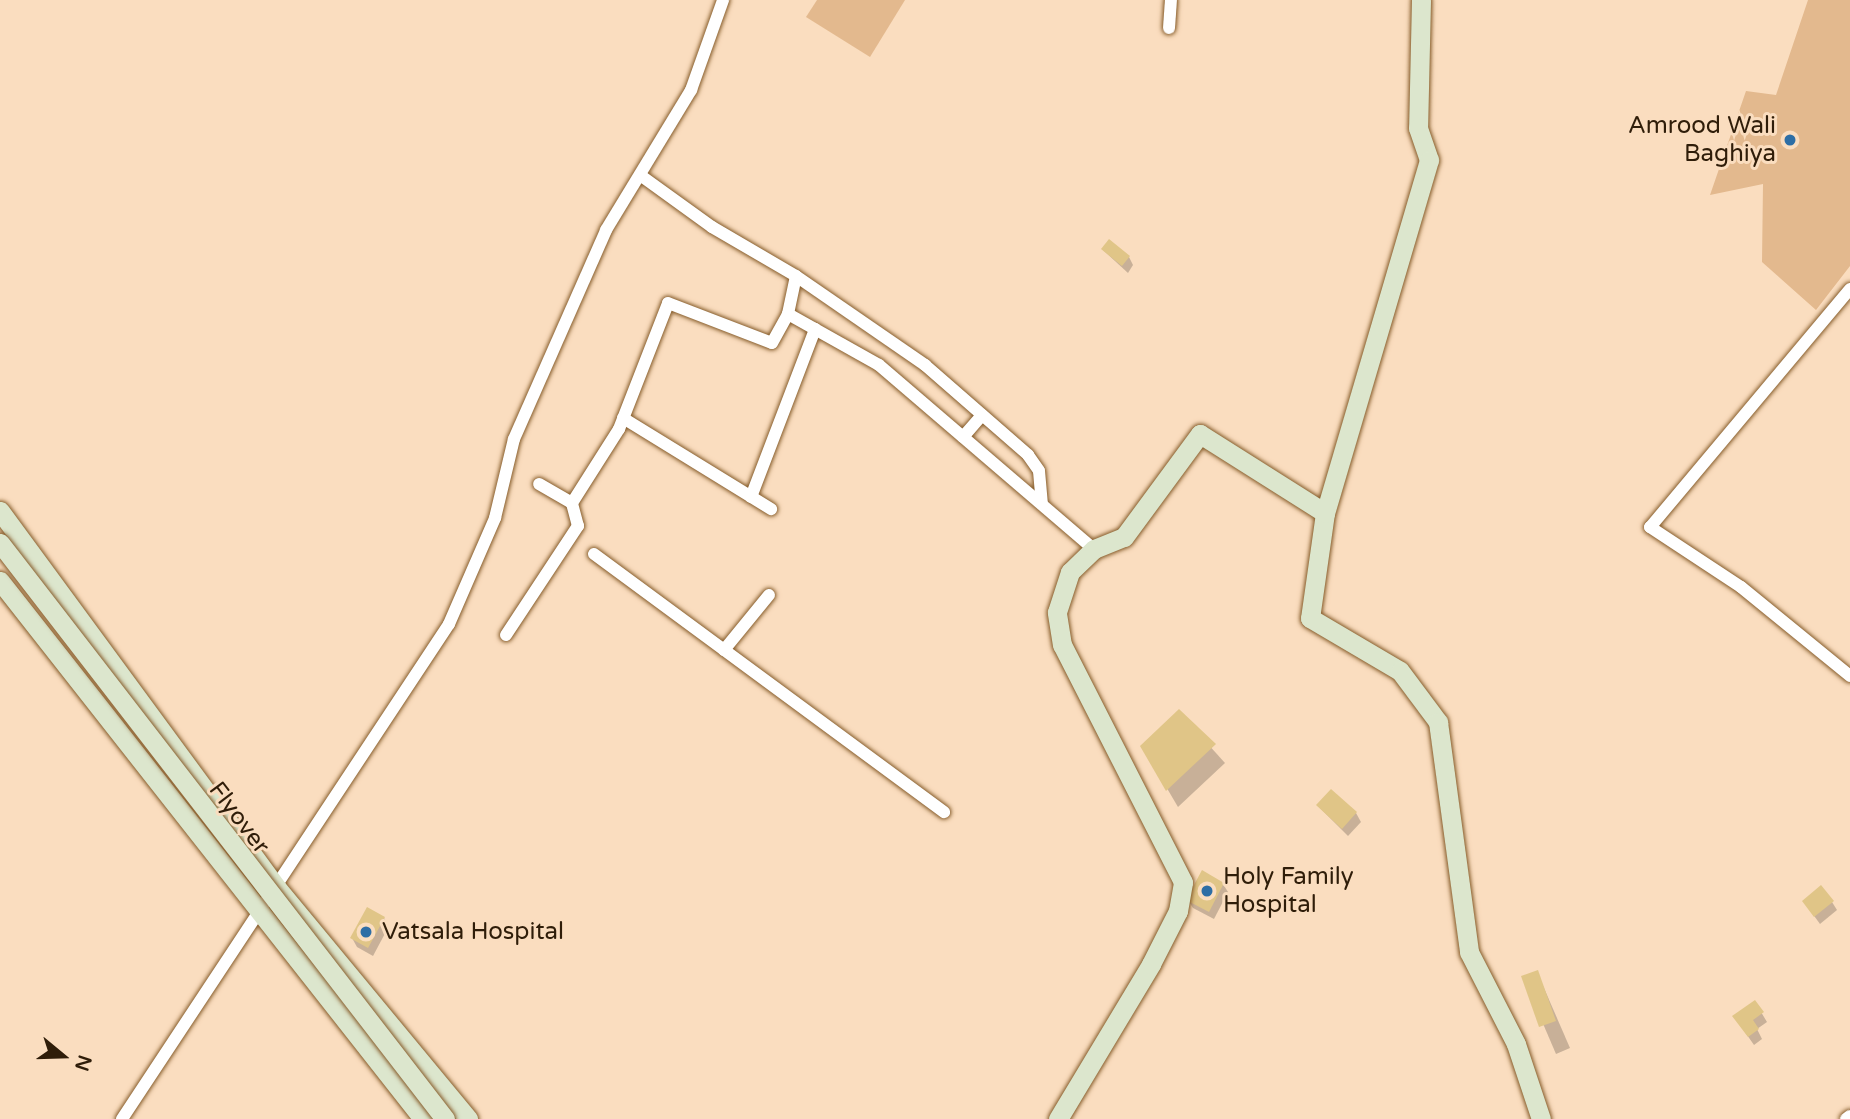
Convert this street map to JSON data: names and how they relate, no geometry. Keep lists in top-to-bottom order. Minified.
{"streets":{"main road":["Flyover"]},"places":["Amrood Wali Baghiya","Holy Family Hospital","Vatsala Hospital"],"north":"right"}
